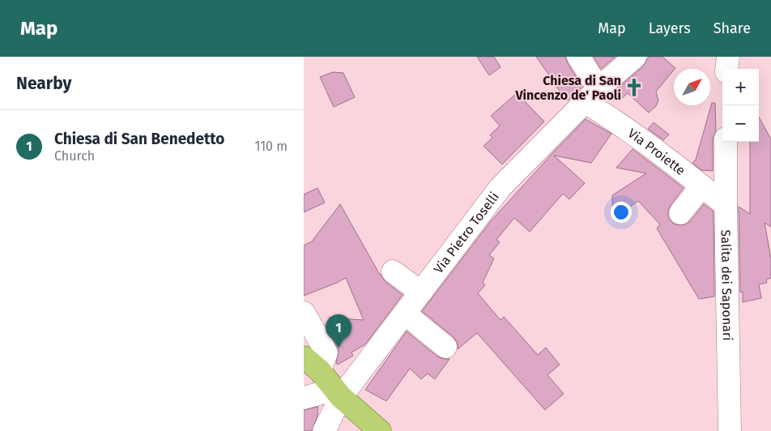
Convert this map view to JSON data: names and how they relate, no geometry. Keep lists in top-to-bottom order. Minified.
{"streets":{"street":["Via Proiette","Via Pietro Toselli","Salita dei Saponari"]},"crossings":[["Via Proiette","Via Pietro Toselli"],["Via Proiette","Salita dei Saponari"]],"places":{"church":["Chiesa di San Vincenzo de' Paoli"]},"north":"top right","page":{"header":"Map","nav":["Map","Layers","Share"],"heading":"Nearby","map_buttons":["+","−"],"list":[{"mark":"1","name":"Chiesa di San Benedetto","note":"Church","value":"110 m"}],"pins":"1"}}
